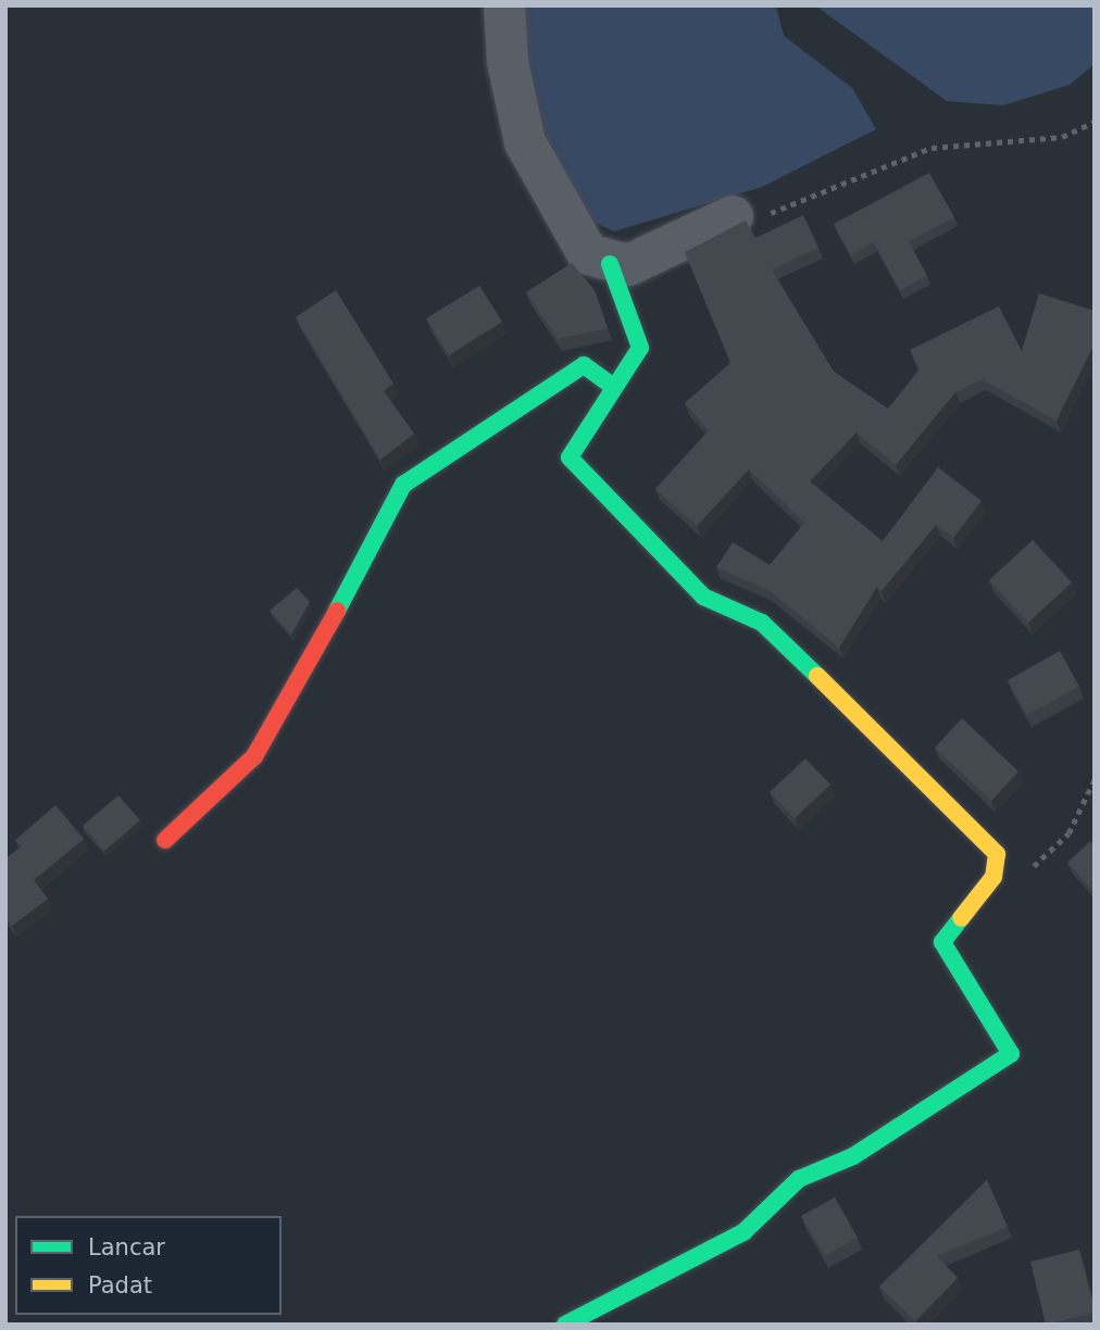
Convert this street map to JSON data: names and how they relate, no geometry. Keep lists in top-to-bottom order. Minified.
{"legend":["Lancar","Padat"]}
